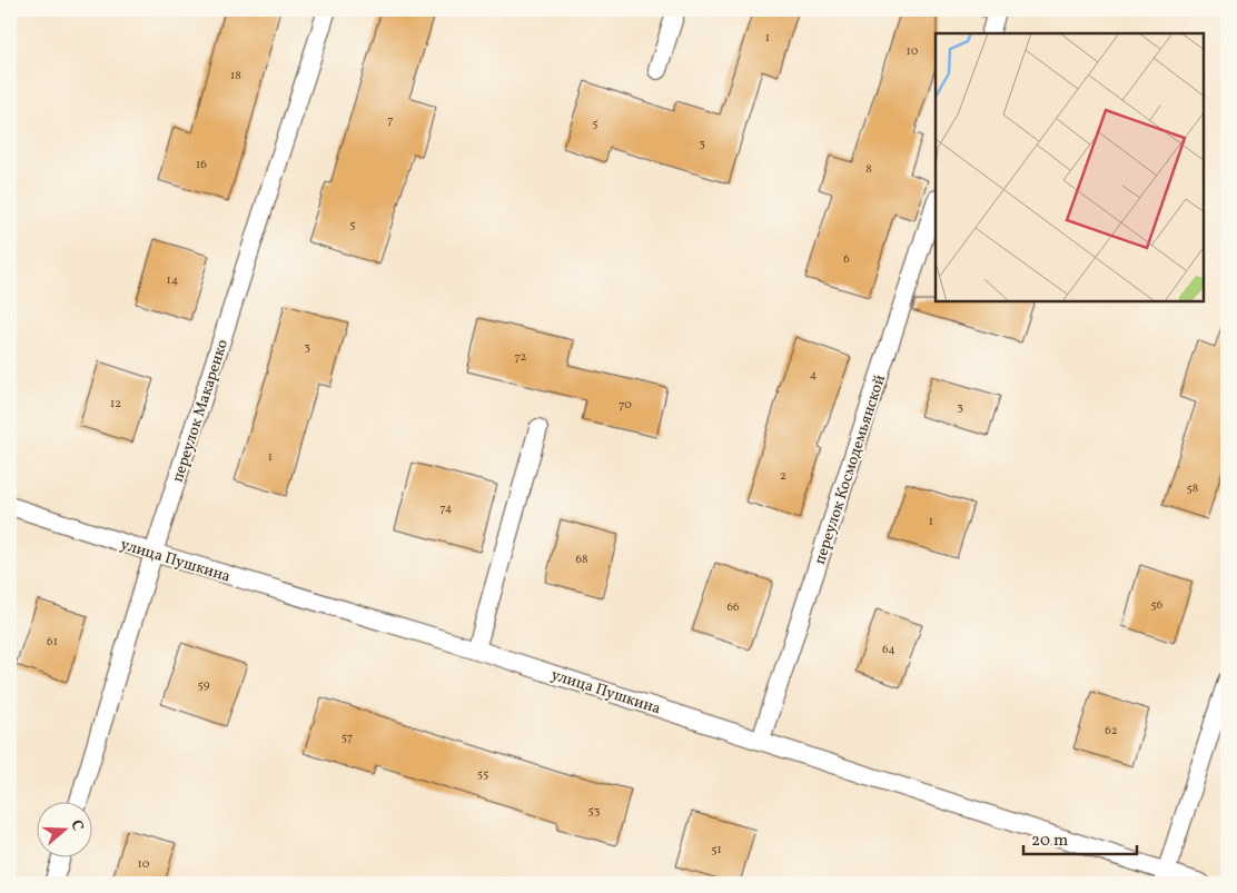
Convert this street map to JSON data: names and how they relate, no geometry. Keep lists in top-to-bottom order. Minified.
{"streets":{"lane":["переулок Макаренко","переулок Космодемьянской","улица Пушкина"]},"crossings":[["переулок Макаренко","улица Пушкина"],["переулок Космодемьянской","улица Пушкина"]],"house_numbers":["1","10","18","7","5","3","16","8","5","6","14","3","72","4","12","70","3","1","2","58","74","1","68","56","66","61","64","59","62","57","55","53","51","10"],"scale_bar":"20 m","north":"right"}
